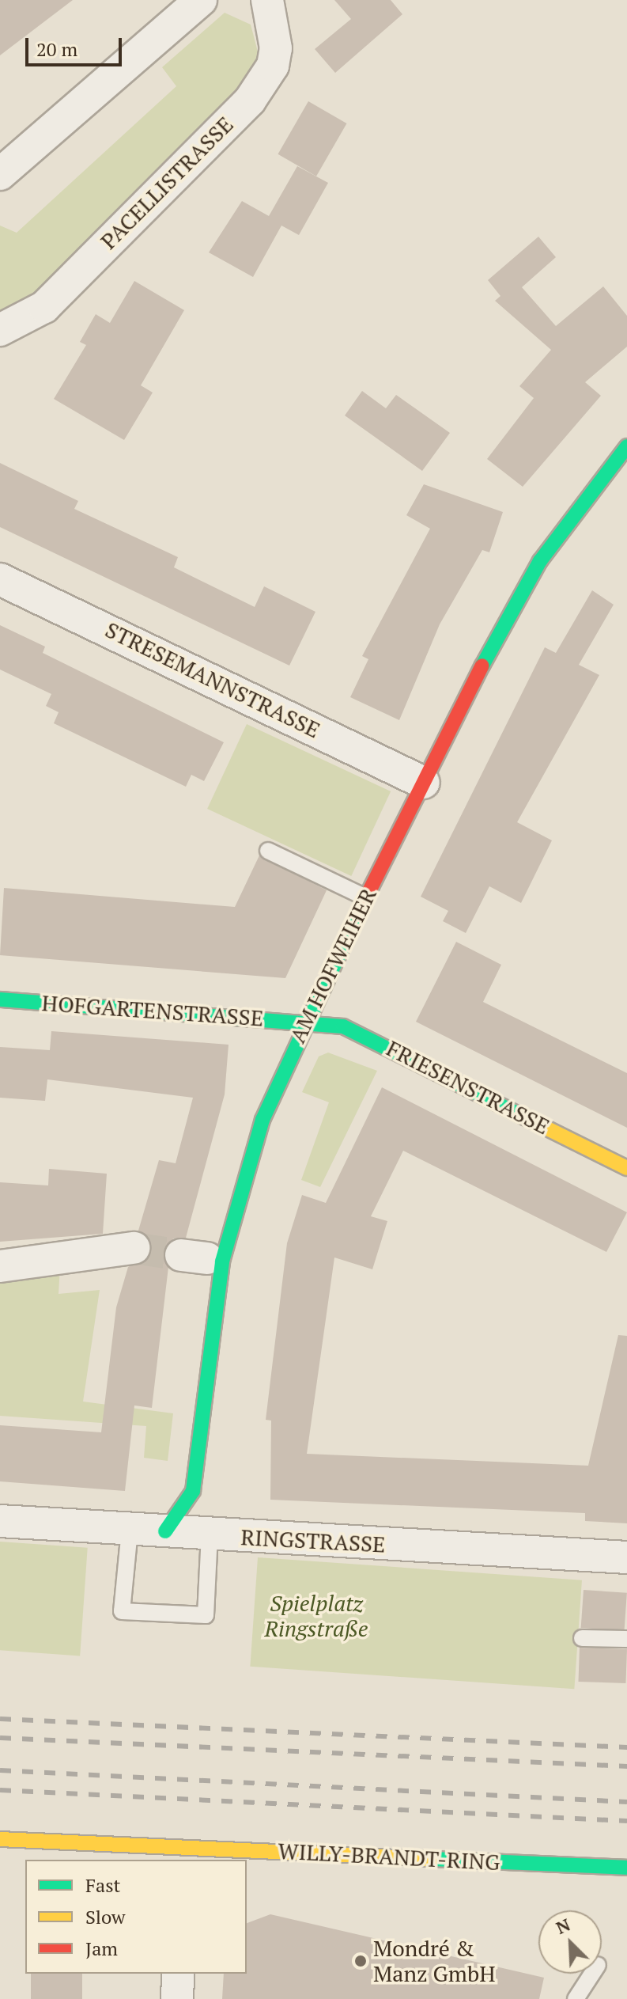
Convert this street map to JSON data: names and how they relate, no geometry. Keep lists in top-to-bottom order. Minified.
{"streets":{"street":["PACELLISTRASSE","STRESEMANNSTRASSE","AM HOFWEIHER","HOFGARTENSTRASSE","FRIESENSTRASSE","RINGSTRASSE","WILLY-BRANDT-RING"]},"crossings":[["STRESEMANNSTRASSE","AM HOFWEIHER"],["AM HOFWEIHER","HOFGARTENSTRASSE"],["AM HOFWEIHER","FRIESENSTRASSE"],["AM HOFWEIHER","RINGSTRASSE"],["HOFGARTENSTRASSE","FRIESENSTRASSE"]],"parks":["Spielplatz Ringstraße"],"places":["Mondré & Manz GmbH"],"legend":["Fast","Slow","Jam"],"scale_bar":"20 m","north":"top left"}
